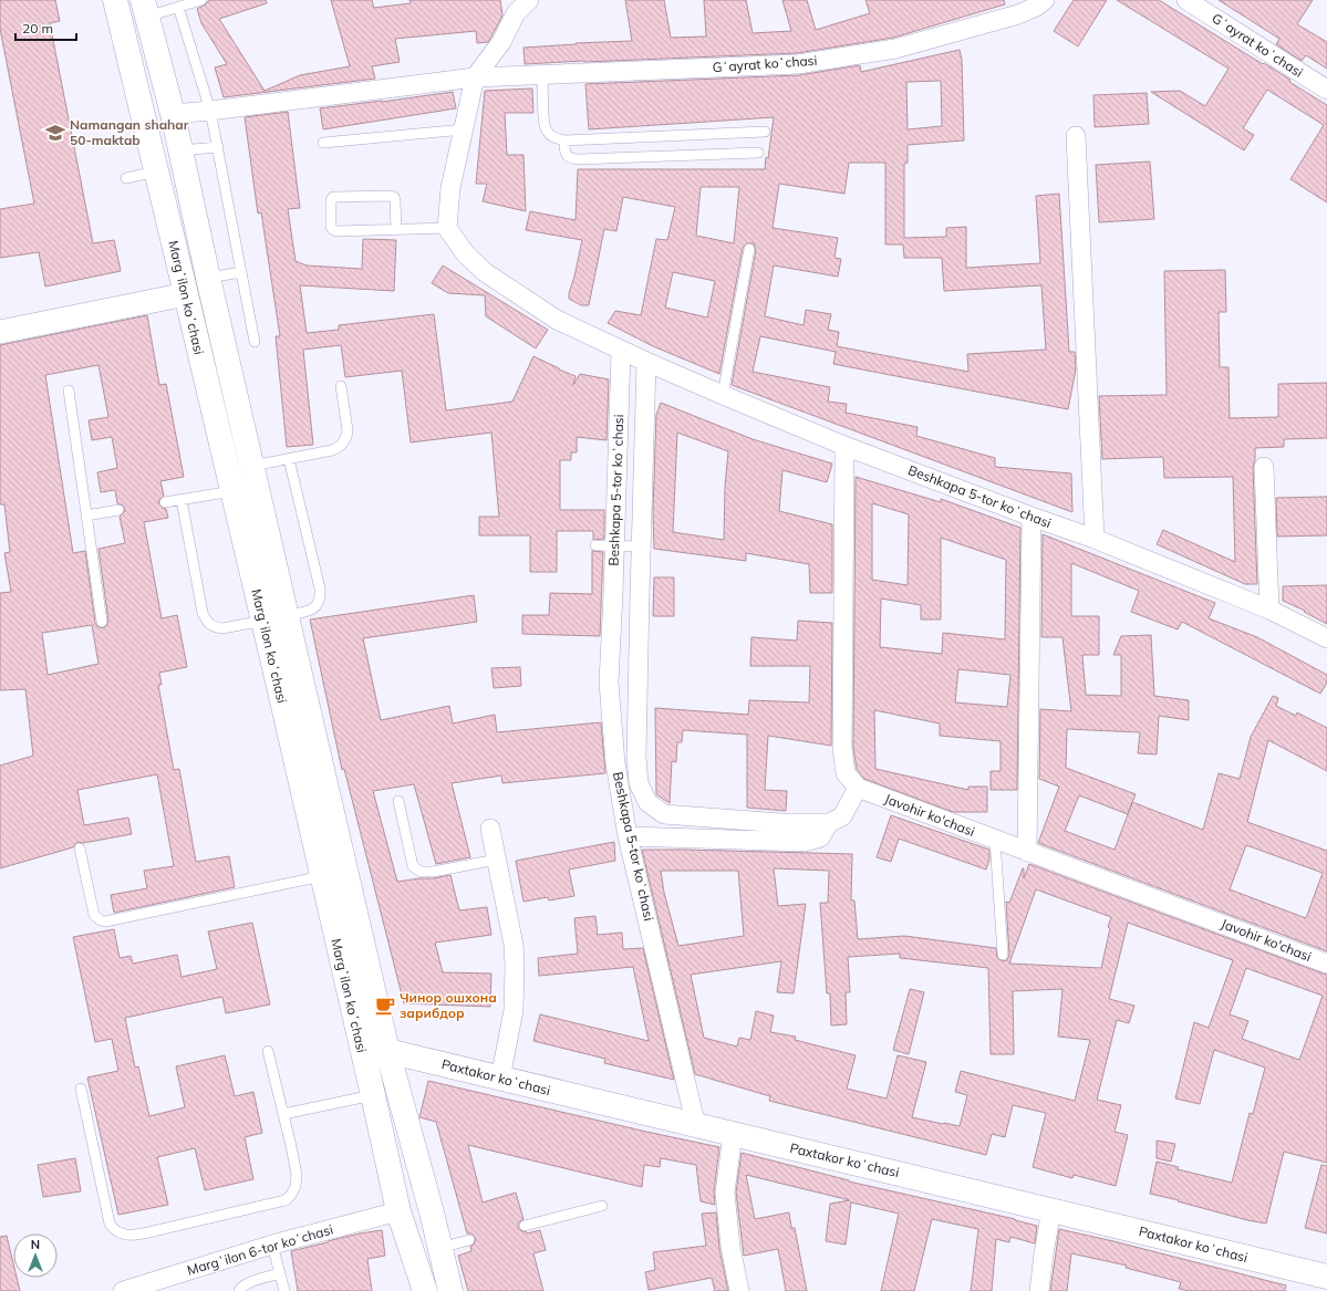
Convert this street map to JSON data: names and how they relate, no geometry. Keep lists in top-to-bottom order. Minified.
{"streets":{"main road":["Margʻilon koʻchasi","Paxtakor koʻchasi"],"street":["Gʻayrat koʻchasi","Beshkapa 5-tor koʻchasi","Javohir ko'chasi","Margʻilon 6-tor koʻchasi"]},"crossings":[["Gʻayrat koʻchasi","Margʻilon koʻchasi"],["Margʻilon koʻchasi","Paxtakor koʻchasi"],["Margʻilon koʻchasi","Margʻilon 6-tor koʻchasi"],["Beshkapa 5-tor koʻchasi","Paxtakor koʻchasi"]],"places":{"school or university":["Namangan shahar 50-maktab"],"cafe":["Чинор ошхона зарибдор"]},"scale_bar":"20 m","north":"top"}
